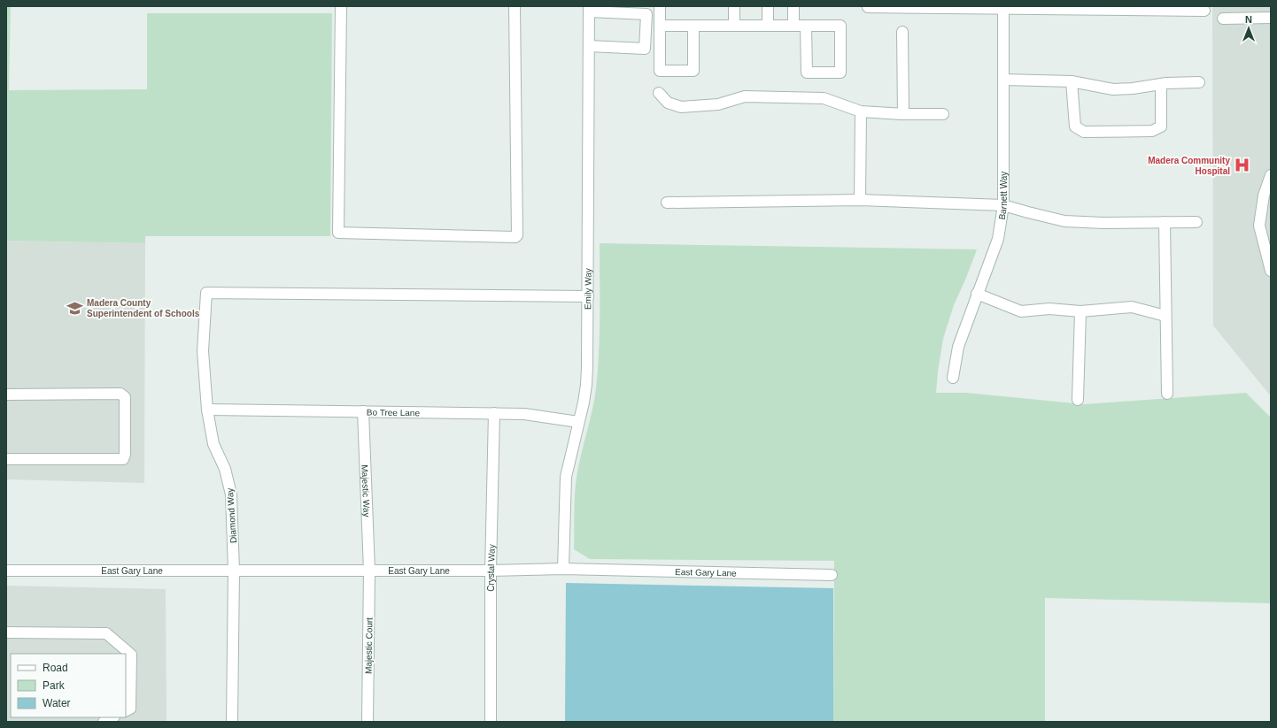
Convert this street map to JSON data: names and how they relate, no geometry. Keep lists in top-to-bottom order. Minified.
{"streets":{"street":["Barnett Way","Emily Way","Bo Tree Lane","Majestic Way","Diamond Way","Crystal Way","East Gary Lane","Majestic Court"]},"crossings":[["Emily Way","Bo Tree Lane"],["Emily Way","Diamond Way"],["Emily Way","East Gary Lane"],["Bo Tree Lane","Majestic Way"],["Bo Tree Lane","Diamond Way"],["Bo Tree Lane","Crystal Way"],["Majestic Way","East Gary Lane"],["Majestic Way","Majestic Court"],["Diamond Way","East Gary Lane"],["Crystal Way","East Gary Lane"],["East Gary Lane","Majestic Court"]],"places":{"hospital":["Madera Community Hospital"],"school or university":["Madera County Superintendent of Schools"]},"legend":["Road","Park","Water"],"north":"top"}
